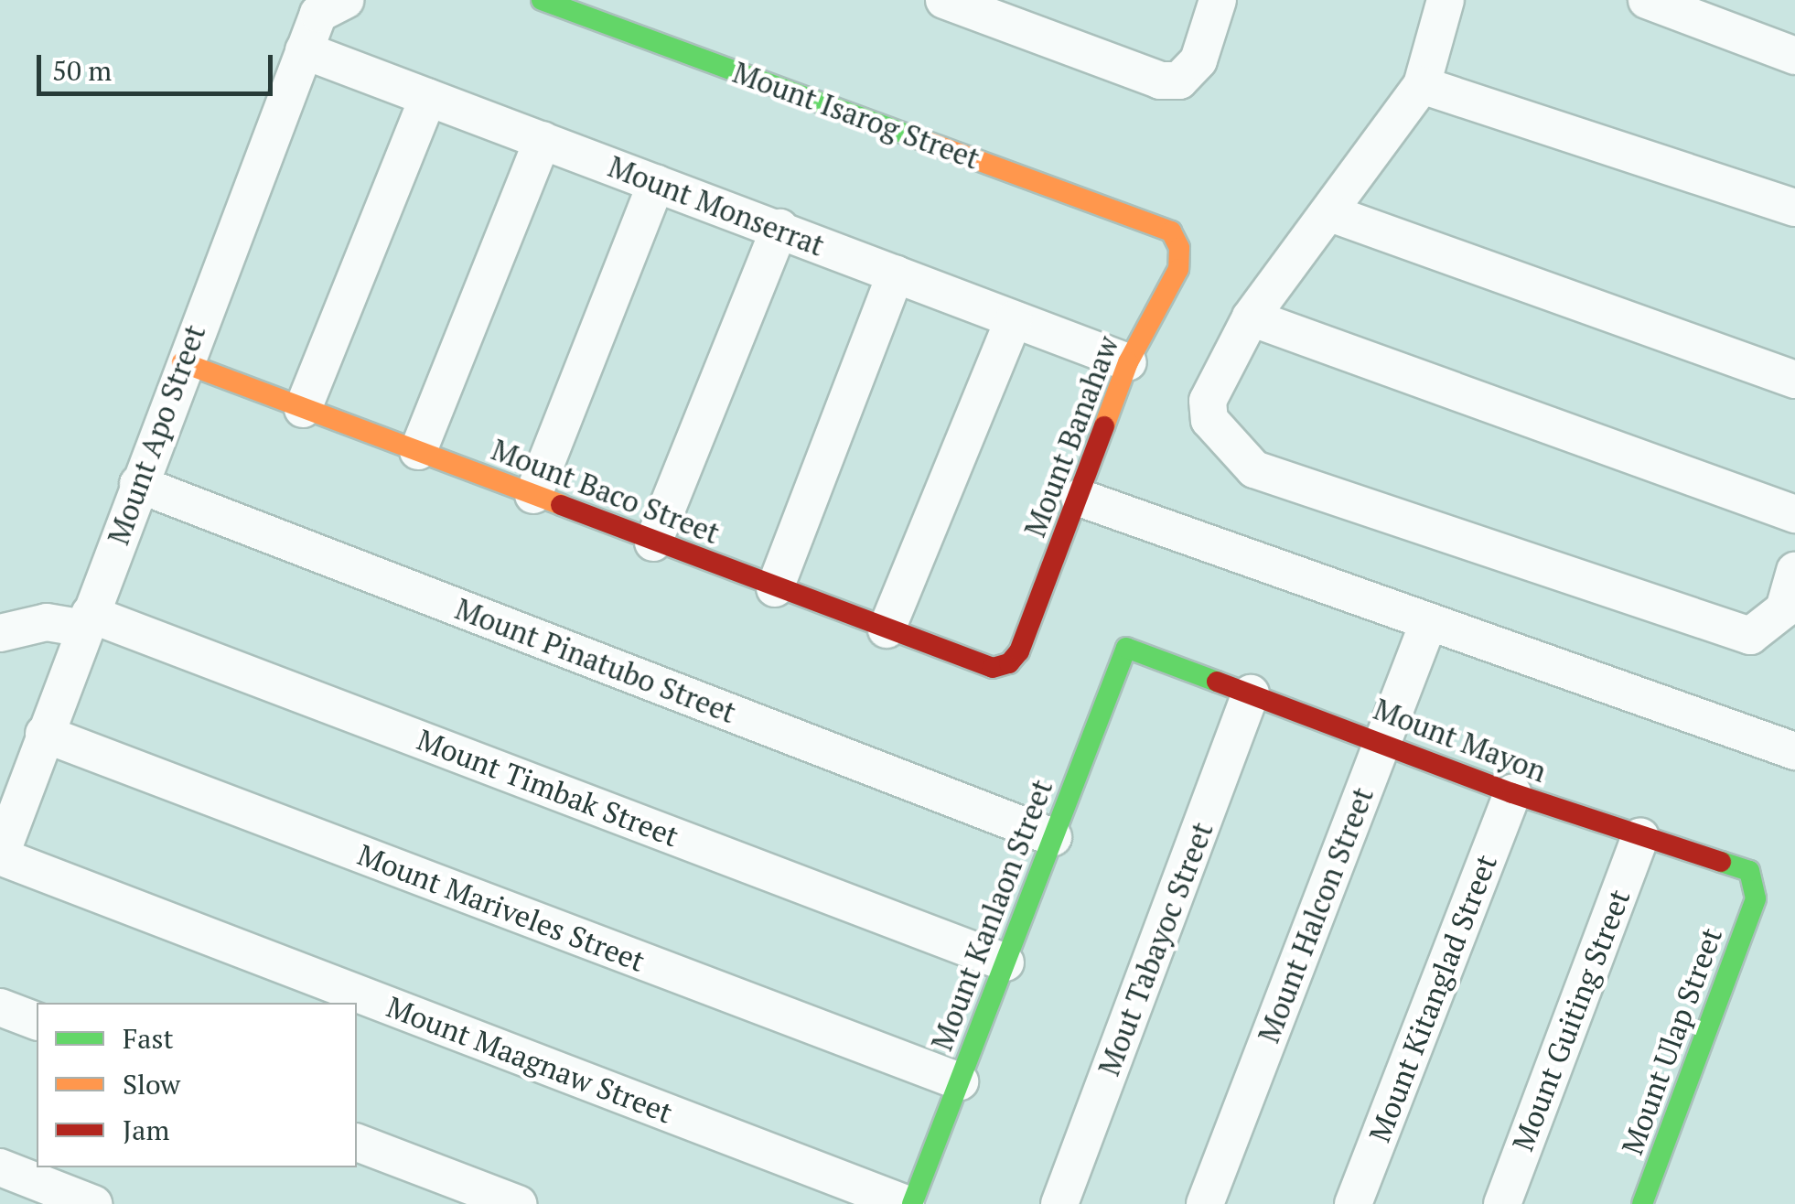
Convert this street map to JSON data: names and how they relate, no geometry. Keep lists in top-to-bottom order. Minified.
{"streets":{"street":["Mount Isarog Street","Mount Monserrat","Mount Apo Street","Mount Banahaw","Mount Baco Street","Mount Pinatubo Street","Mount Mayon","Mount Timbak Street","Mount Mariveles Street","Mount Kanlaon Street","Mount Halcon Street","Mout Tabayoc Street","Mount Kitanglad Street","Mount Guiting Street","Mount Ulap Street","Mount Maagnaw Street"]},"crossings":[["Mount Isarog Street","Mount Banahaw"],["Mount Monserrat","Mount Apo Street"],["Mount Monserrat","Mount Banahaw"],["Mount Apo Street","Mount Baco Street"],["Mount Apo Street","Mount Pinatubo Street"],["Mount Apo Street","Mount Timbak Street"],["Mount Apo Street","Mount Mariveles Street"],["Mount Apo Street","Mount Maagnaw Street"],["Mount Banahaw","Mount Baco Street"],["Mount Pinatubo Street","Mount Kanlaon Street"],["Mount Mayon","Mount Kanlaon Street"],["Mount Mayon","Mount Halcon Street"],["Mount Mayon","Mout Tabayoc Street"],["Mount Mayon","Mount Kitanglad Street"],["Mount Mayon","Mount Guiting Street"],["Mount Mayon","Mount Ulap Street"],["Mount Timbak Street","Mount Kanlaon Street"],["Mount Mariveles Street","Mount Kanlaon Street"],["Mount Kanlaon Street","Mount Maagnaw Street"]],"legend":["Fast","Slow","Jam"],"scale_bar":"50 m"}
